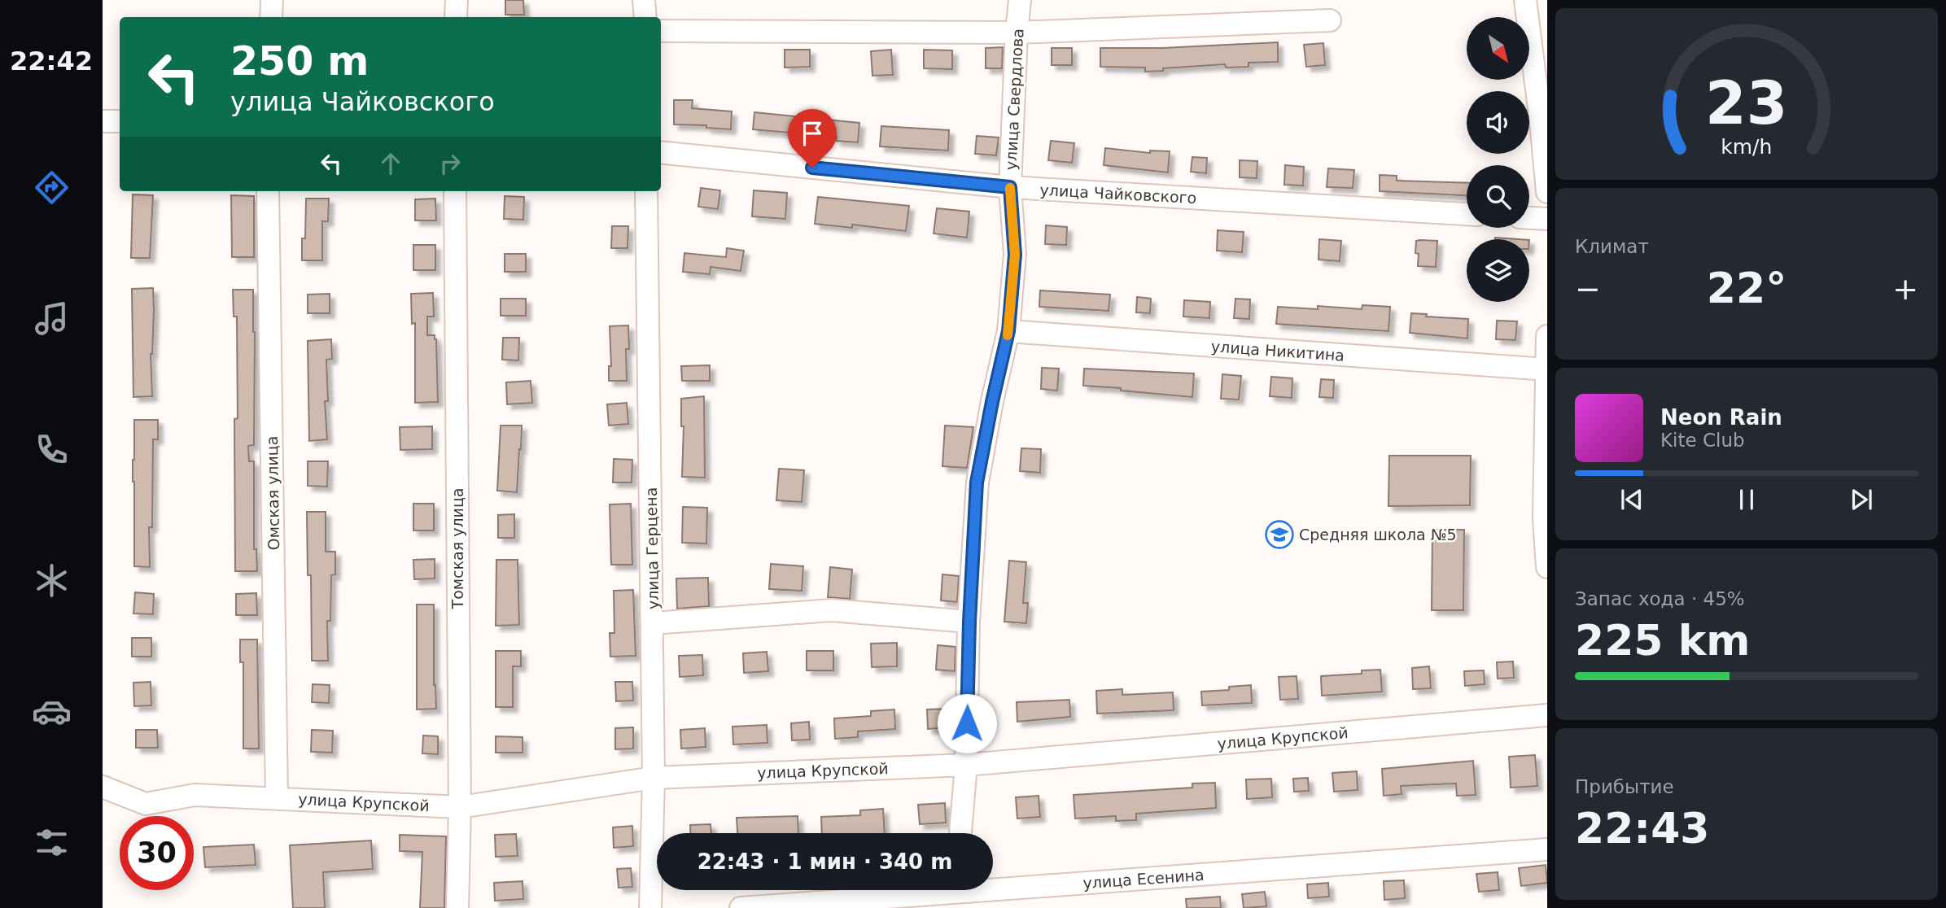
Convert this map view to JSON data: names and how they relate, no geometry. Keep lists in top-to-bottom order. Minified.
{"streets":{"street":["улица Свердлова","улица Чайковского","улица Никитина","Омская улица","Томская улица","улица Герцена","улица Крупской","улица Есенина"]},"crossings":[["улица Свердлова","улица Чайковского"],["улица Свердлова","улица Никитина"],["улица Свердлова","улица Крупской"],["Омская улица","улица Крупской"],["Томская улица","улица Крупской"],["улица Герцена","улица Крупской"]],"places":{"school or university":["Средняя школа №5"]},"north":"bottom right","page":{"tabs":"22:42","turn":["250 m","улица Чайковского"],"tile":["Климат",["Запас хода · 45%","225 km"],["Прибытие","22:43"]],"heat":["−","22°","+"],"song":["Neon Rain","Kite Club"],"limit":"30","trip":"22:43 · 1 мин · 340 m","gauge":["23","km/h"]}}
